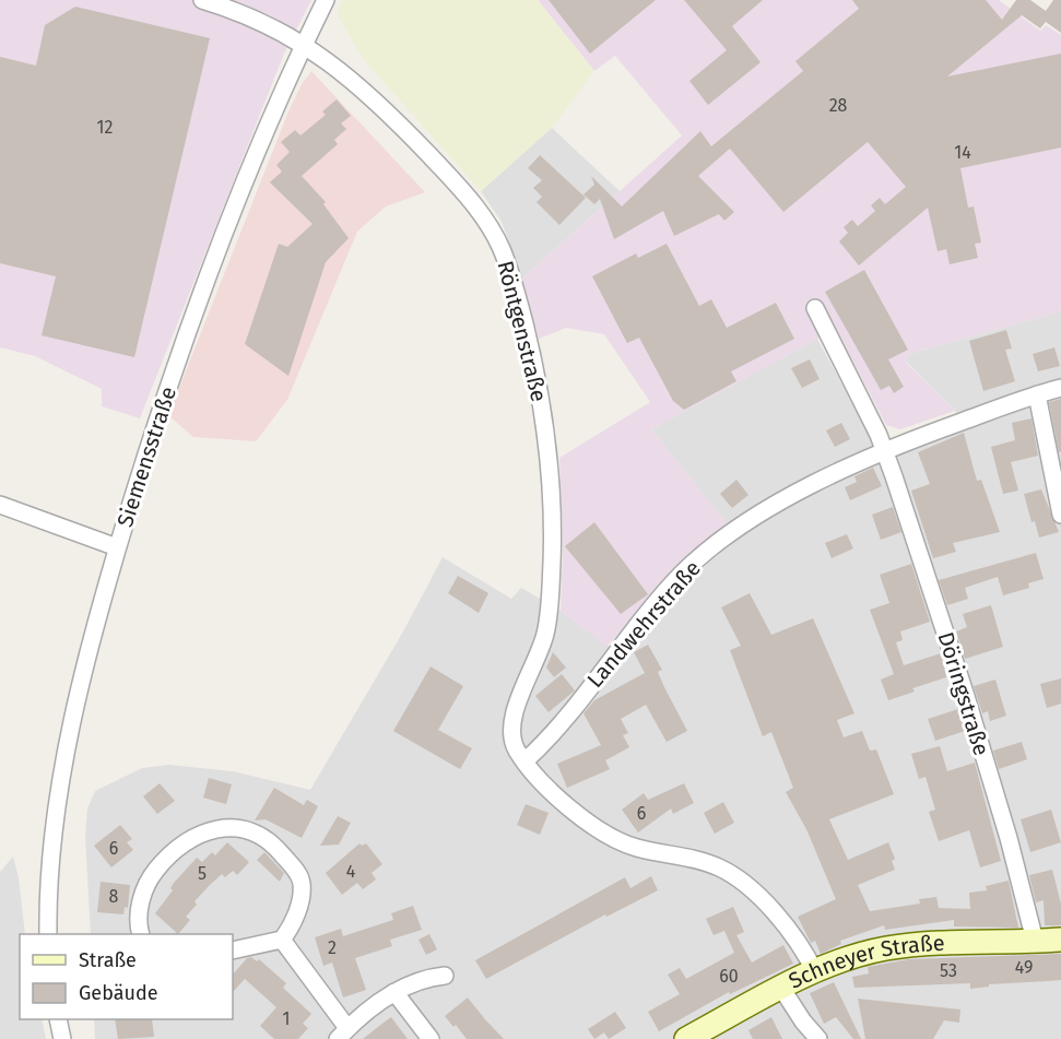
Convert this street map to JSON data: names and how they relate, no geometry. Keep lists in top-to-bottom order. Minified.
{"streets":{"street":["Röntgenstraße","Siemensstraße","Landwehrstraße","Döringstraße","Schneyer Straße"]},"crossings":[["Röntgenstraße","Siemensstraße"],["Röntgenstraße","Landwehrstraße"],["Röntgenstraße","Schneyer Straße"],["Landwehrstraße","Döringstraße"],["Döringstraße","Schneyer Straße"]],"house_numbers":["28","12","14","6","6","4","5","8","2","49","53","60","1"],"legend":["Straße","Gebäude"]}
